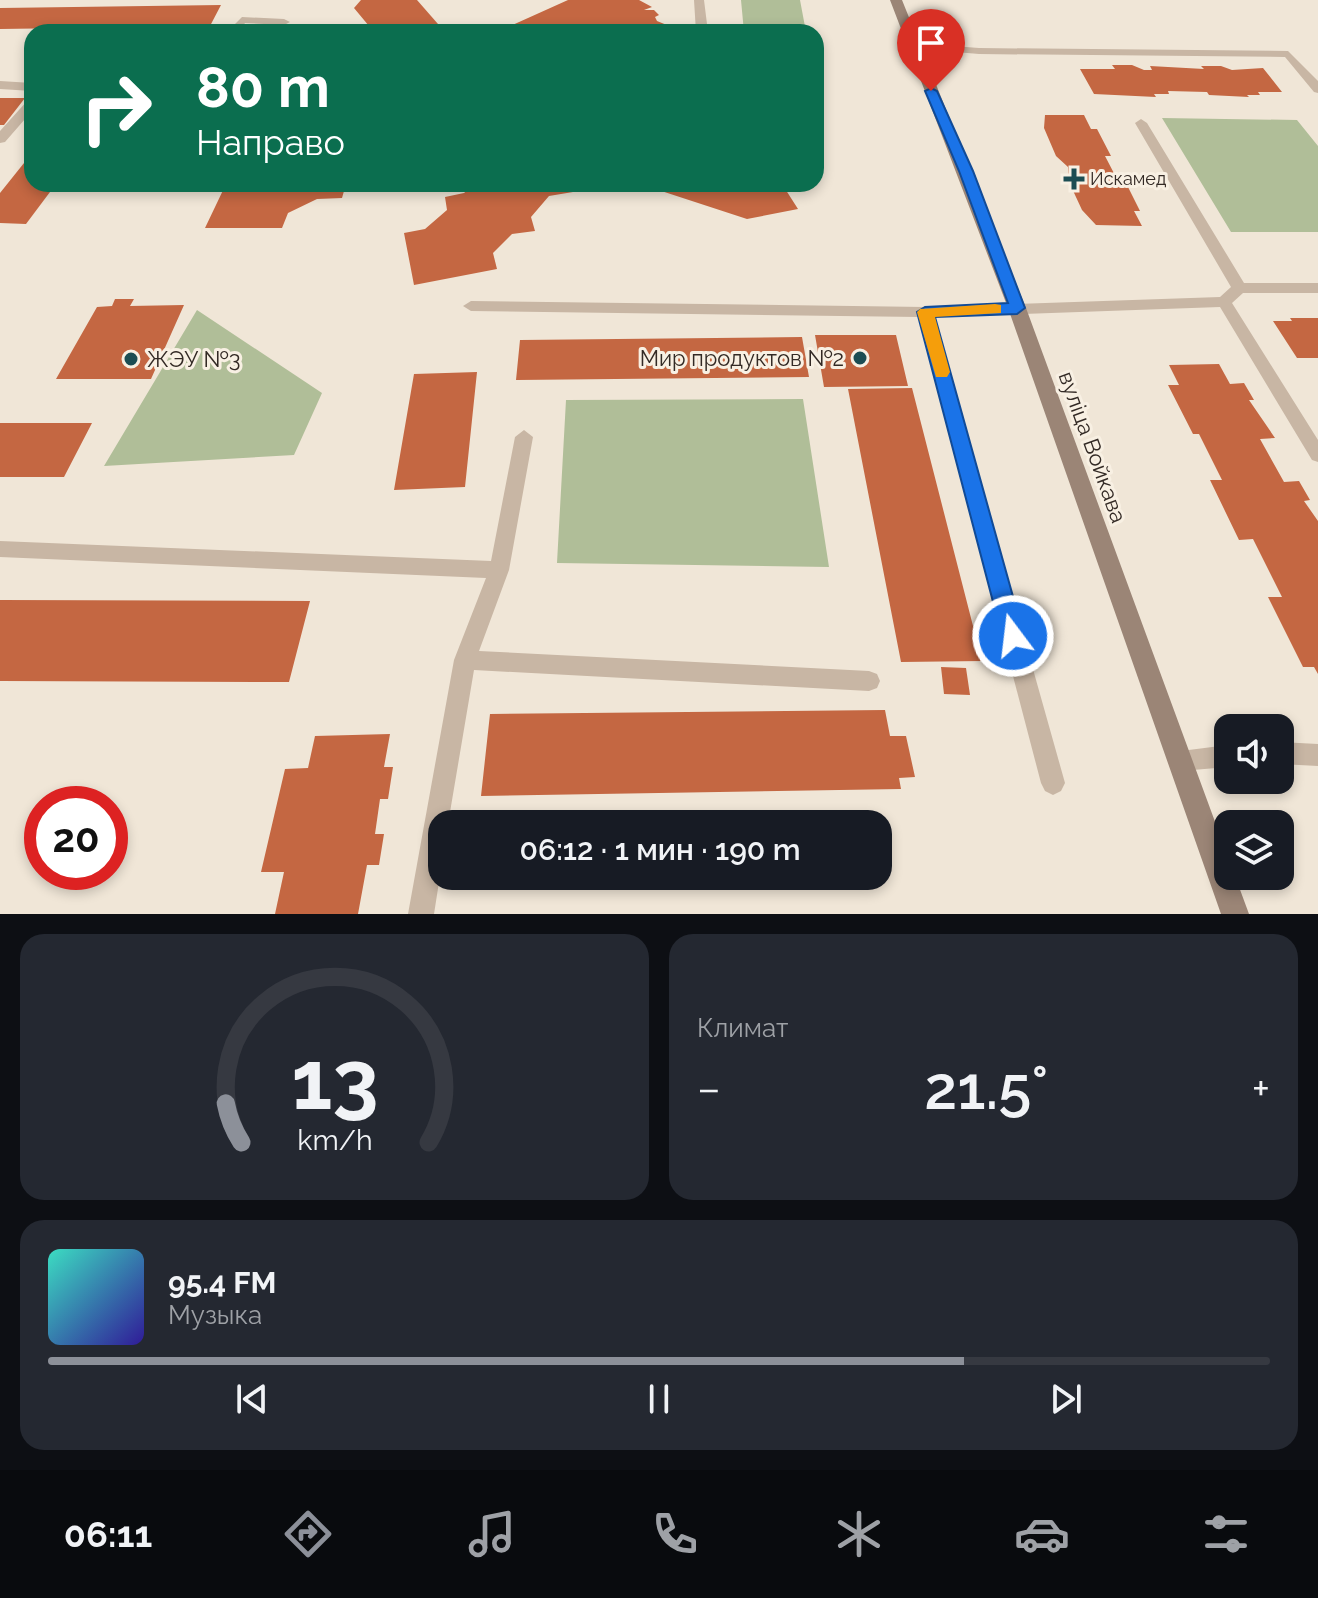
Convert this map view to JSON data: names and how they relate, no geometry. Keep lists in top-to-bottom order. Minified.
{"streets":{"main road":["вуліца Войкава"]},"places":{"health":["Искамед"],"other":["Мир продуктов №2","ЖЭУ №3"]},"page":{"turn":["80 m","Направо"],"limit":"20","trip":"06:12 · 1 мин · 190 m","tile":"Климат","heat":["−","21.5°","+"],"song":["95.4 FM","Музыка"],"tabs":"06:11","gauge":["13","km/h"]}}
